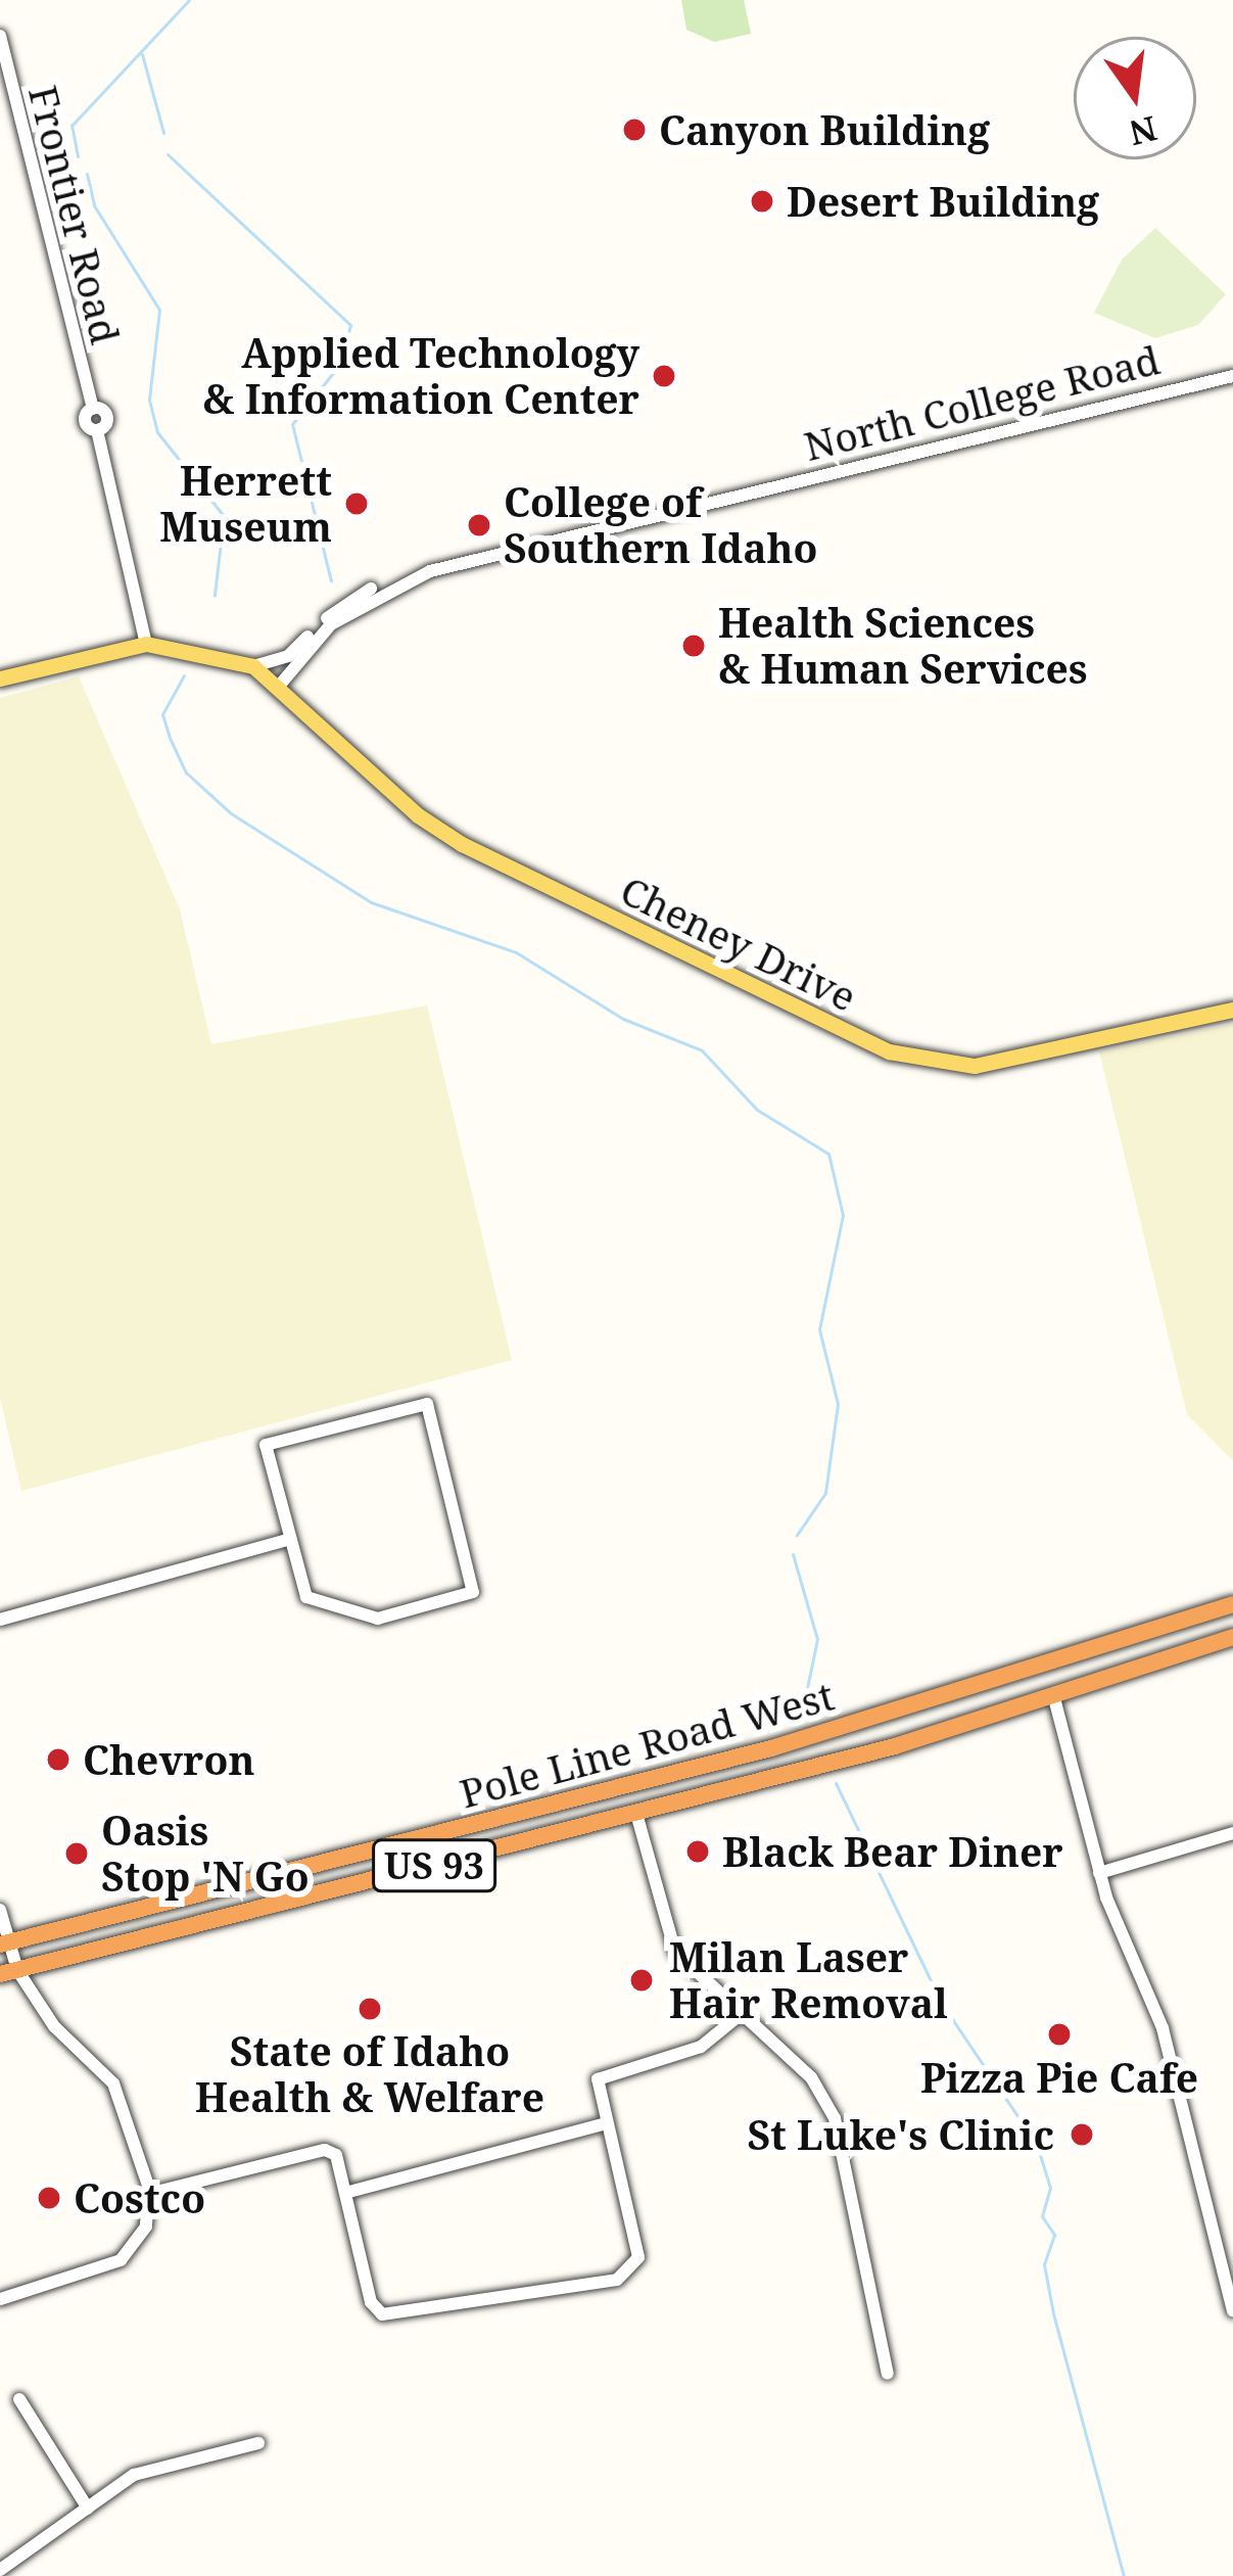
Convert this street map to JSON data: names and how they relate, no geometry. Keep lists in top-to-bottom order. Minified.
{"streets":{"highway":["Pole Line Road West","US 93"],"main road":["Cheney Drive"],"street":["Frontier Road","North College Road"]},"crossings":[["North College Road","Cheney Drive"]],"places":["Canyon Building","Desert Building","Applied Technology & Information Center","Herrett Museum","College of Southern Idaho","Health Sciences & Human Services","Chevron","Black Bear Diner","Oasis Stop 'N Go","Milan Laser Hair Removal","State of Idaho Health & Welfare","Pizza Pie Cafe","St Luke's Clinic","Costco"],"north":"bottom"}
